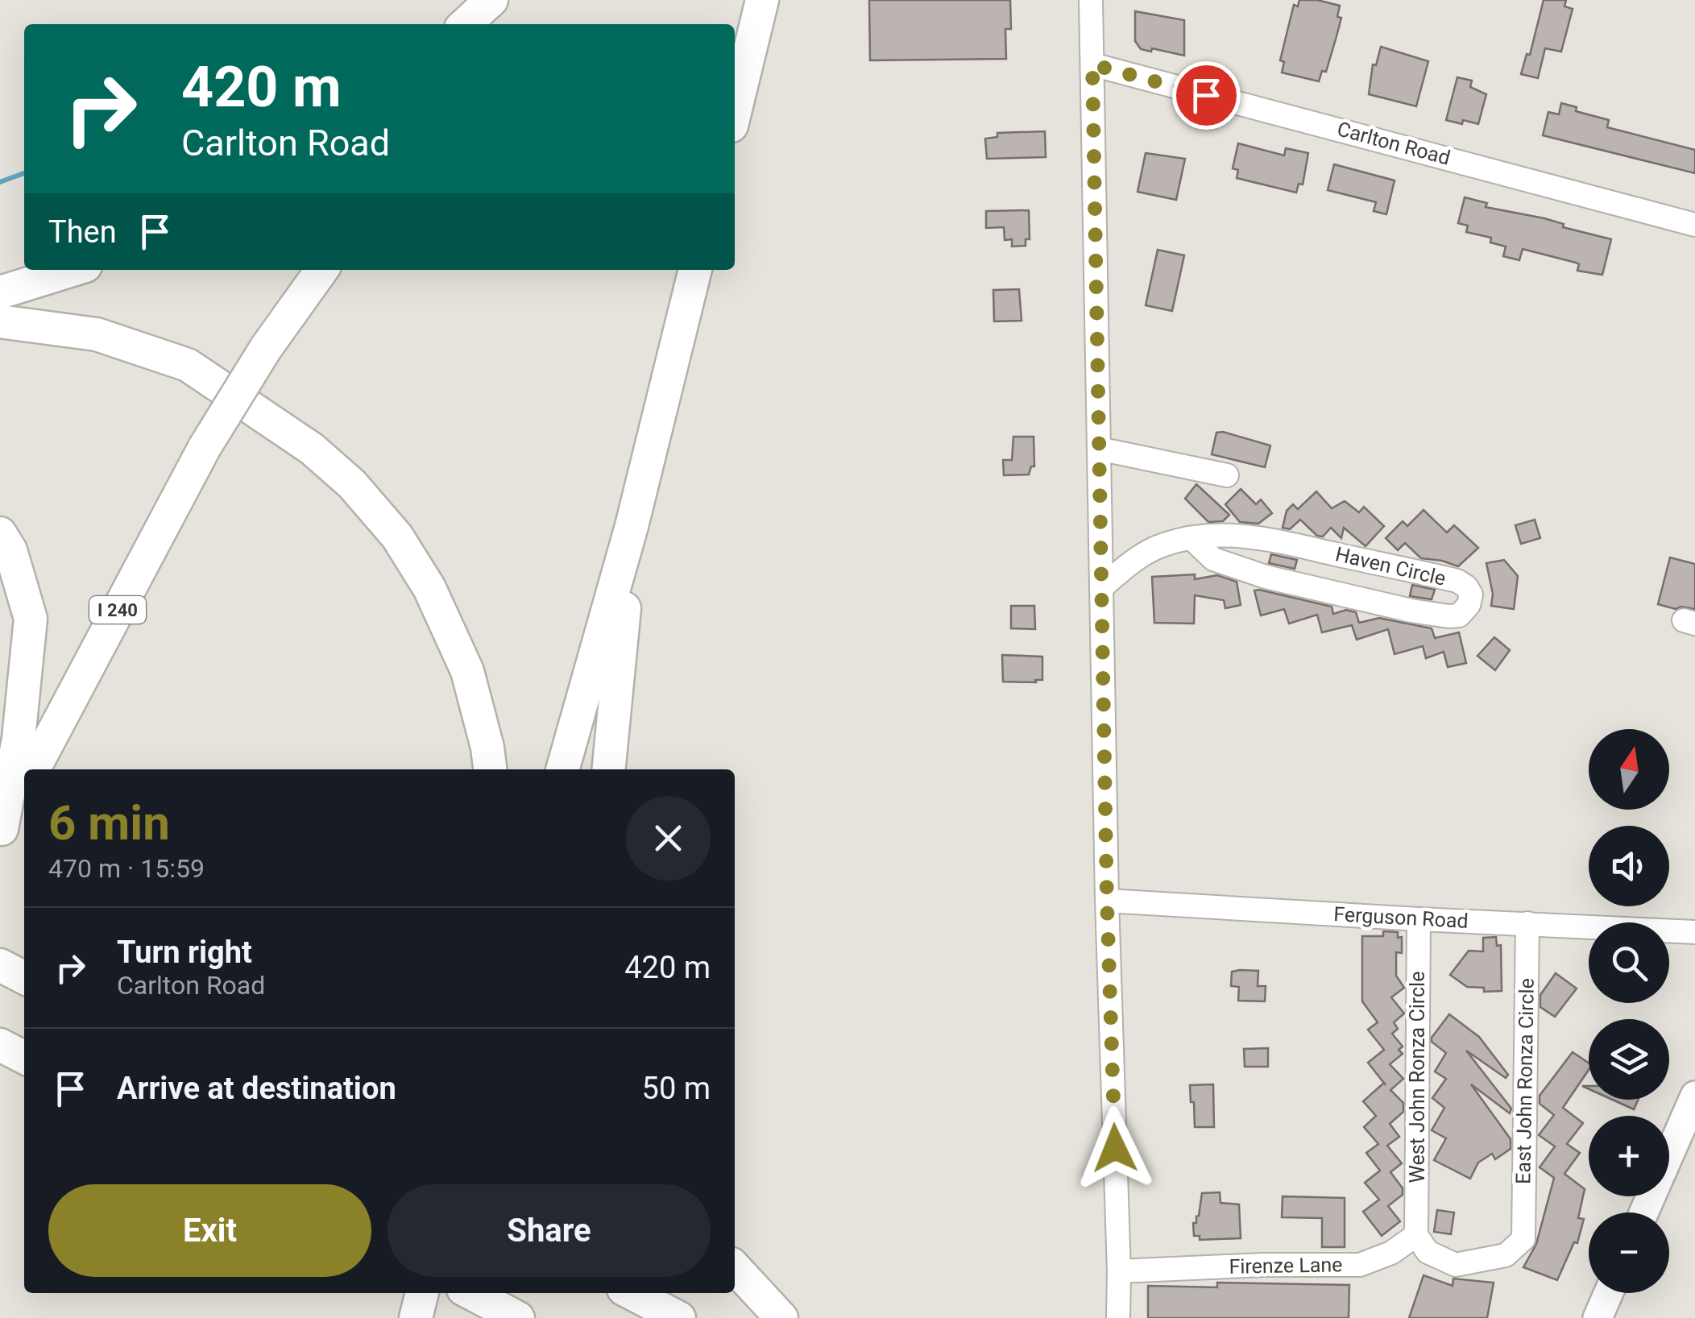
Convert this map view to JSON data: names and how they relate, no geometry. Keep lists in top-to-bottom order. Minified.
{"streets":{"highway":["I 240"],"street":["Carlton Road","Haven Circle","Ferguson Road","West John Ronza Circle","East John Ronza Circle","Firenze Lane"]},"crossings":[["Ferguson Road","West John Ronza Circle"],["Ferguson Road","East John Ronza Circle"],["West John Ronza Circle","East John Ronza Circle"],["West John Ronza Circle","Firenze Lane"],["East John Ronza Circle","Firenze Lane"]],"north":"top","page":{"turn":["420 m","Carlton Road"],"then":"Then","map_buttons":["+","−"],"heading":["6 min","470 m · 15:59"],"list":[{"name":"Turn right","note":"Carlton Road","value":"420 m"},{"name":"Arrive at destination","value":"50 m"}],"buttons":["Exit","Share"]}}
